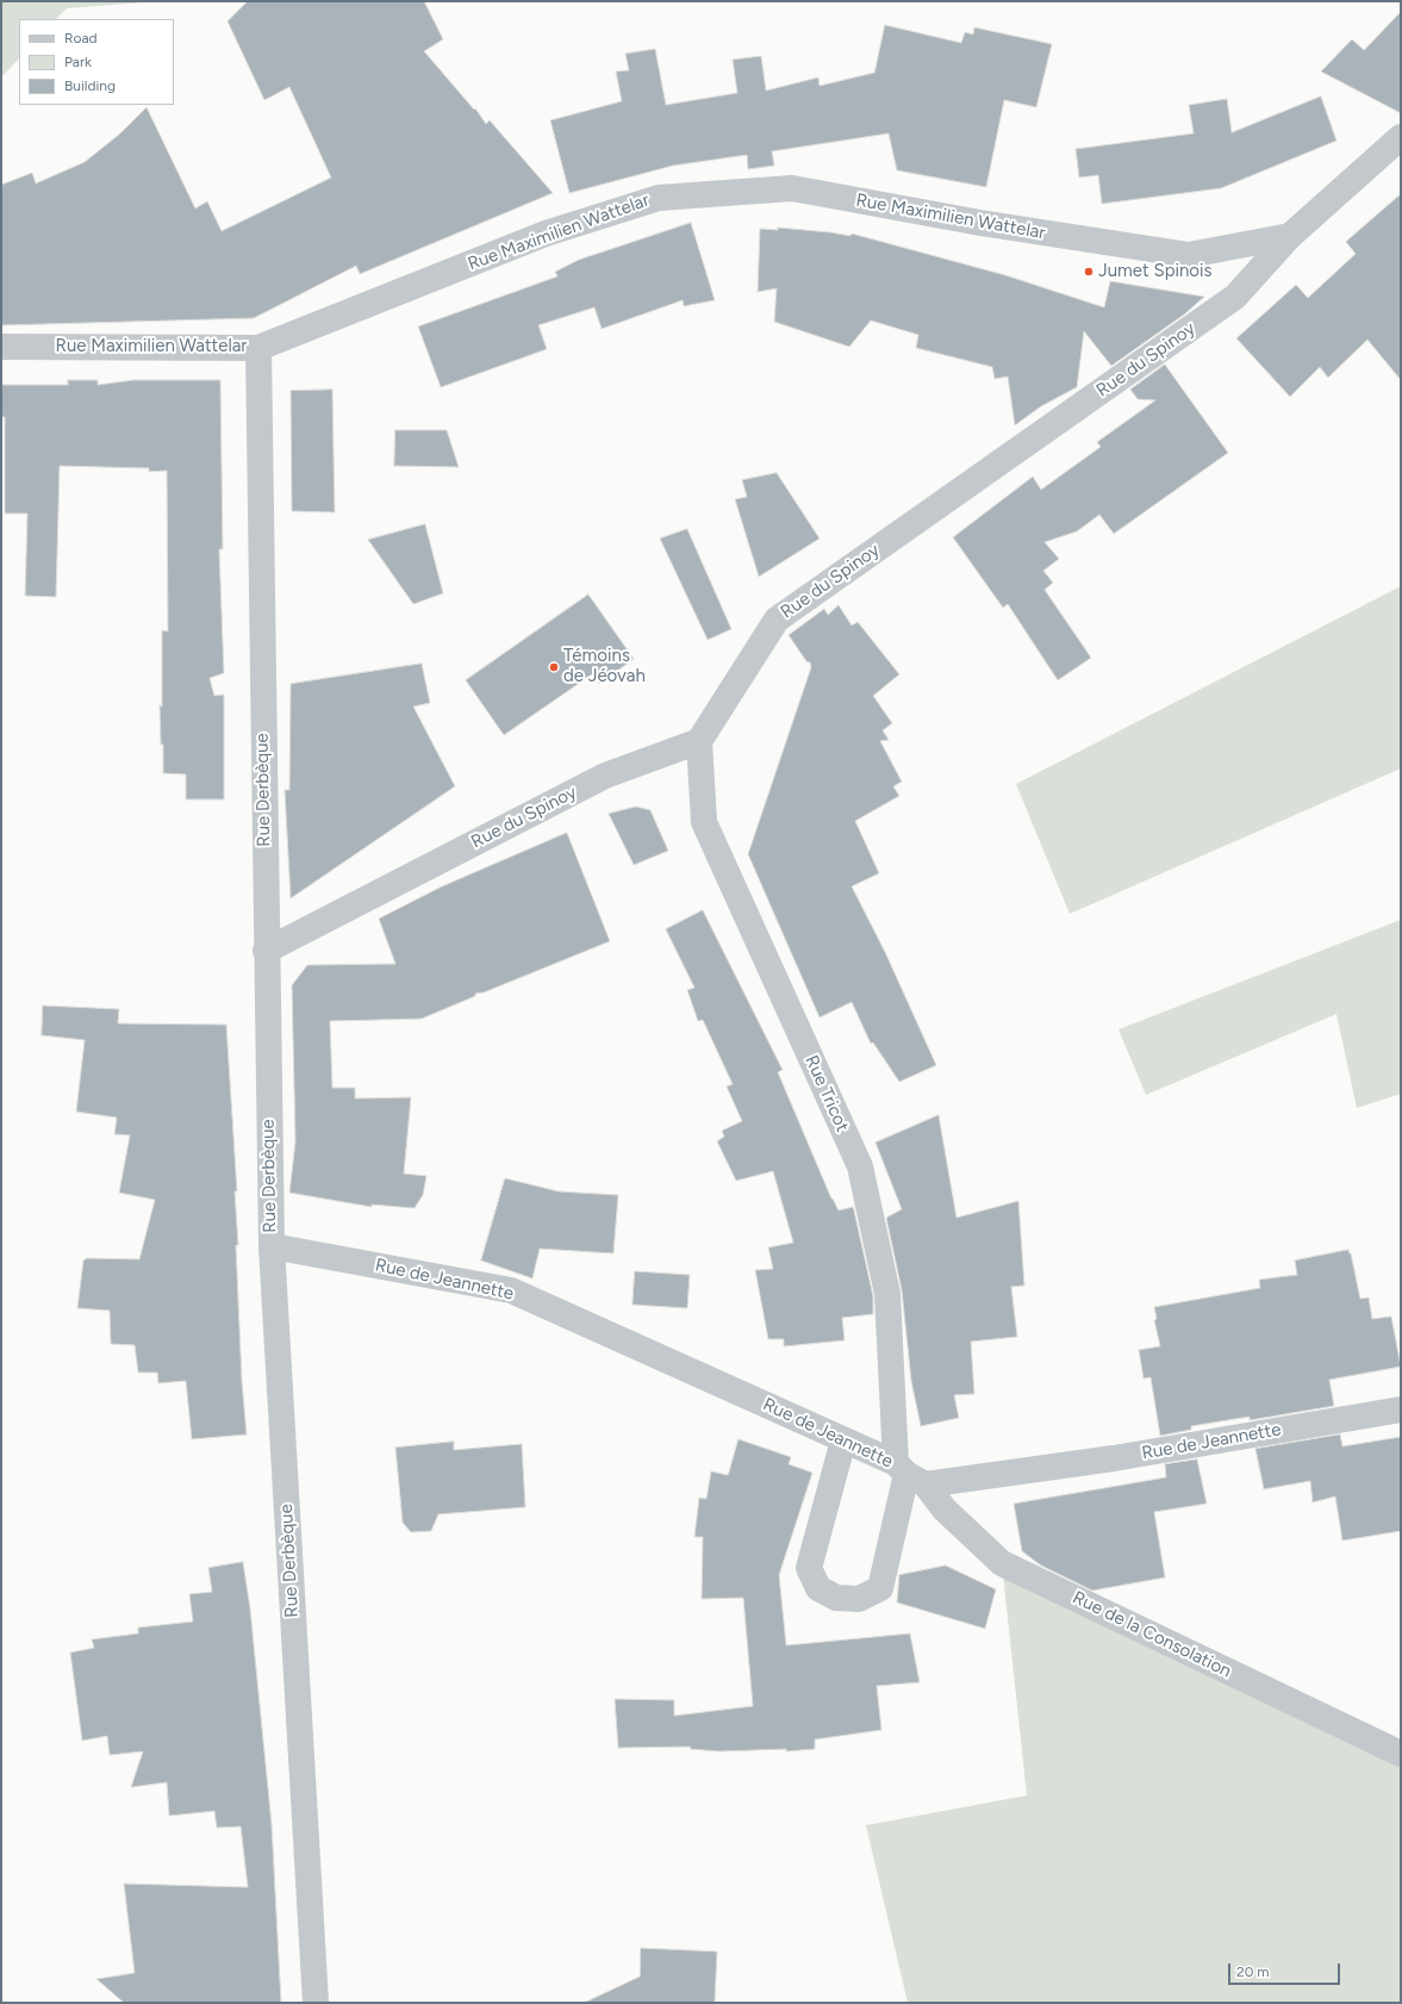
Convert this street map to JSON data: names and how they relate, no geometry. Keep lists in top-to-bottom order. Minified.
{"streets":{"street":["Rue Maximilien Wattelar","Rue du Spinoy","Rue Derbèque","Rue Tricot","Rue de Jeannette","Rue de la Consolation"]},"crossings":[["Rue Maximilien Wattelar","Rue du Spinoy"],["Rue Maximilien Wattelar","Rue Derbèque"],["Rue du Spinoy","Rue Derbèque"],["Rue du Spinoy","Rue Tricot"],["Rue Derbèque","Rue de Jeannette"],["Rue Tricot","Rue de Jeannette"],["Rue Tricot","Rue de la Consolation"],["Rue de Jeannette","Rue de la Consolation"]],"places":["Jumet Spinois","Témoins de Jéovah"],"legend":["Road","Park","Building"],"scale_bar":"20 m"}
